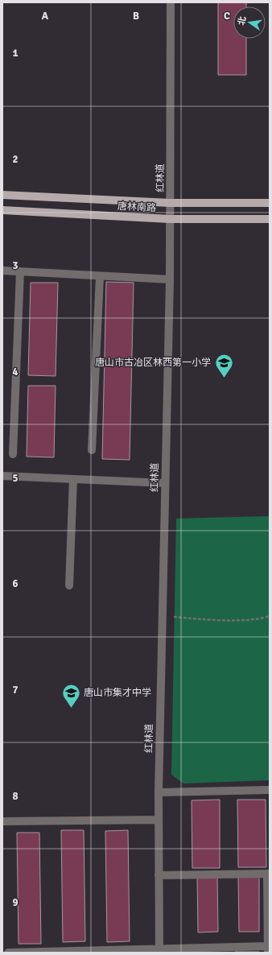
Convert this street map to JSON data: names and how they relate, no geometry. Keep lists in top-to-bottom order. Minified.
{"streets":{"main road":["唐林南路"],"street":["红林道"]},"crossings":[["红林道","唐林南路"]],"places":{"school or university":["唐山市古冶区林西第一小学","唐山市集才中学"]},"north":"left","grid":{"columns":["A","B","C"],"rows":["1","2","3","4","5","6","7","8","9"]}}
